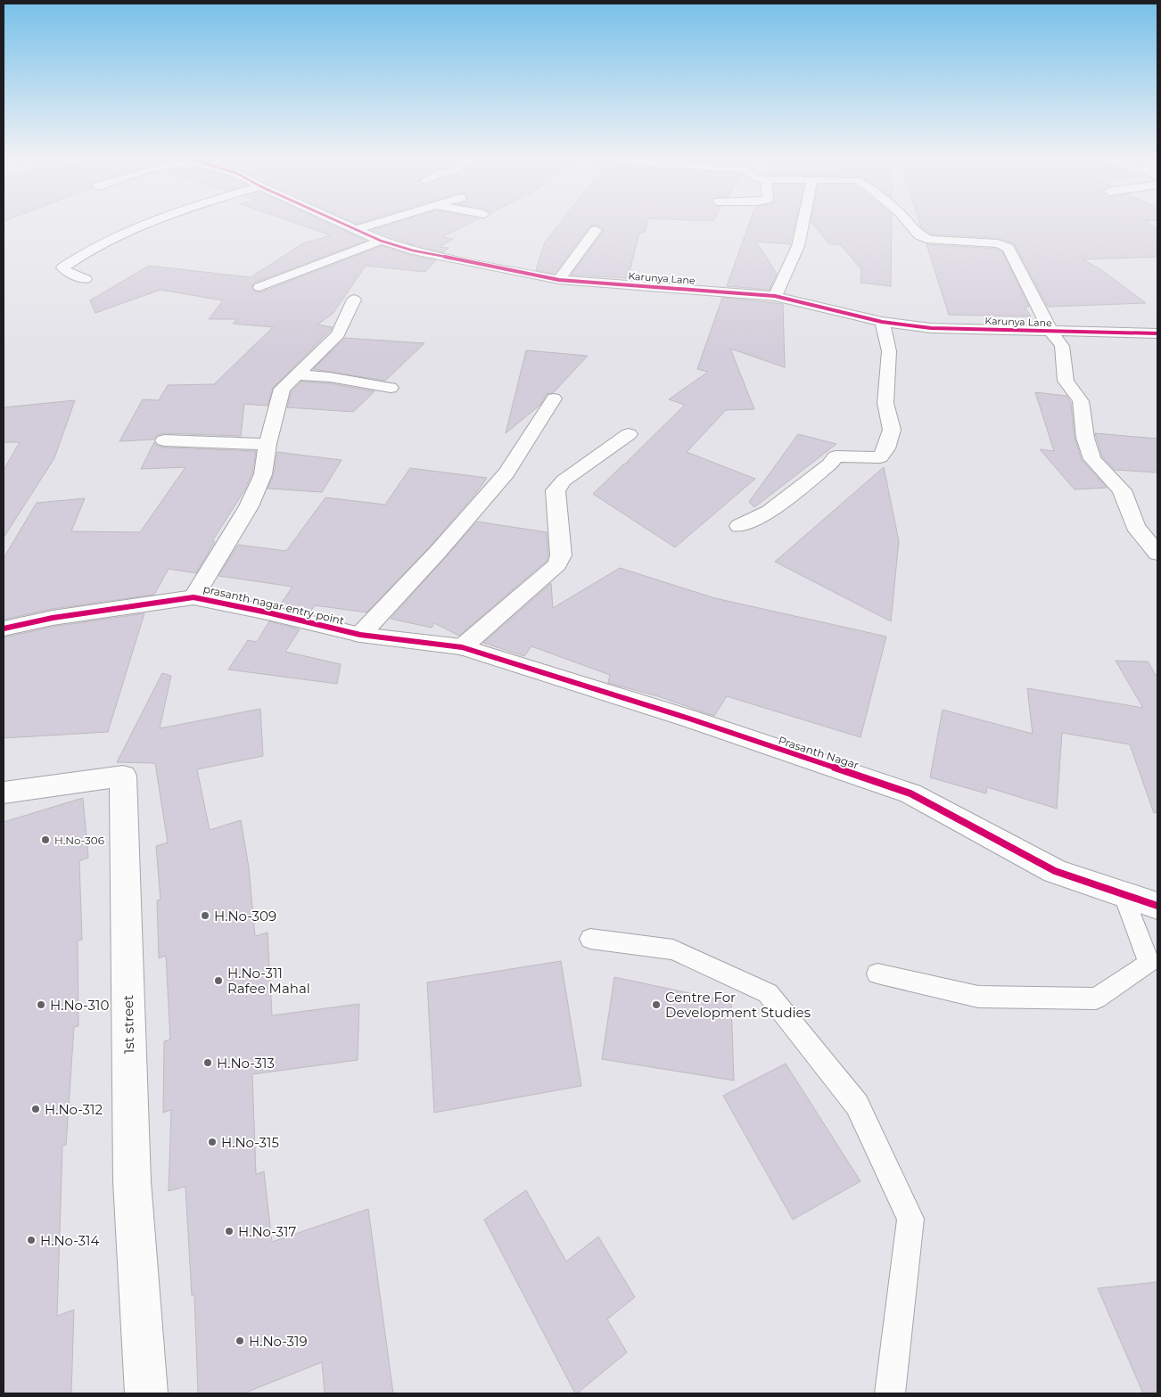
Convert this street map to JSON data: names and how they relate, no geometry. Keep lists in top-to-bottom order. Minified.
{"streets":{"street":["Karunya Lane","prasanth nagar entry point","Prasanth Nagar","1st street"]},"crossings":[["prasanth nagar entry point","Prasanth Nagar"]],"places":["H.No-306","H.No-309","H.No-311 Rafee Mahal","H.No-310","Centre For Development Studies","H.No-313","H.No-312","H.No-315","H.No-317","H.No-314","H.No-319"]}
